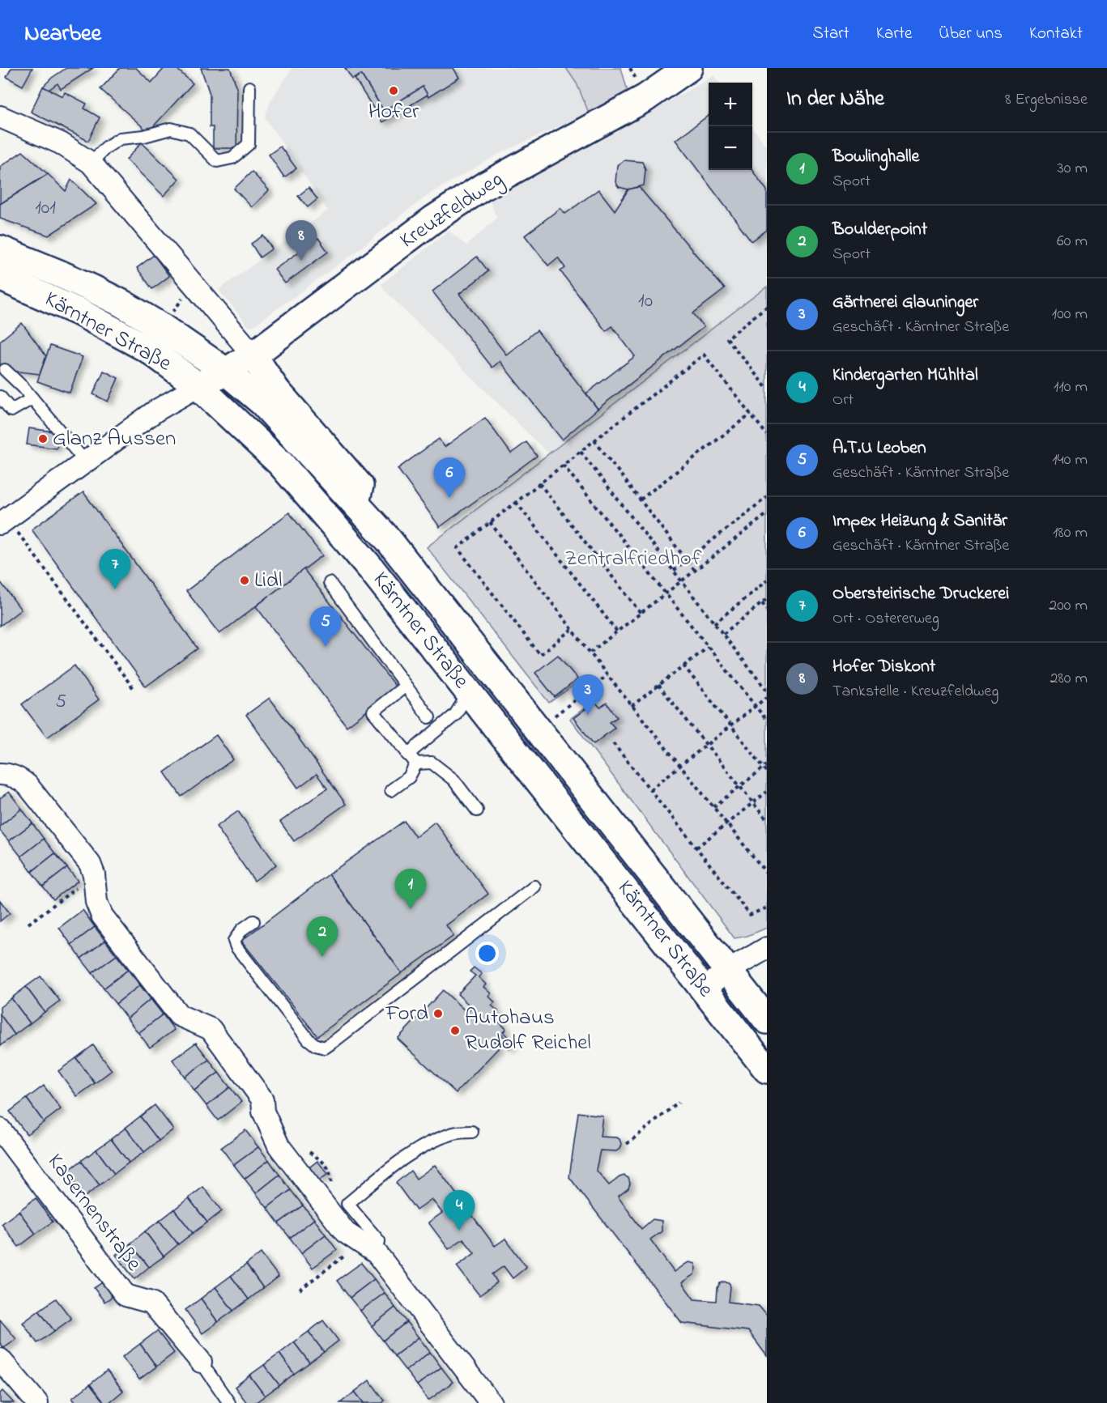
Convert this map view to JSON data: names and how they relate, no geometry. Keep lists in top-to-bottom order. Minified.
{"streets":{"main road":["Kreuzfeldweg","Kärntner Straße"],"street":["Kasernenstraße"]},"crossings":[["Kreuzfeldweg","Kärntner Straße"]],"parks":["Zentralfriedhof"],"places":["Hofer","Glanz Aussen","Lidl","Ford","Autohaus Rudolf Reichel"],"house_numbers":["101","10","5"],"page":{"header":"Nearbee","nav":["Start","Karte","Über uns","Kontakt"],"heading":["In der Nähe","8 Ergebnisse"],"map_buttons":["+","−"],"list":[{"mark":"1","name":"Bowlinghalle","note":"Sport","value":"30 m"},{"mark":"2","name":"Boulderpoint","note":"Sport","value":"60 m"},{"mark":"3","name":"Gärtnerei Glauninger","note":"Geschäft · Kärntner Straße","value":"100 m"},{"mark":"4","name":"Kindergarten Mühltal","note":"Ort","value":"110 m"},{"mark":"5","name":"A.T.U Leoben","note":"Geschäft · Kärntner Straße","value":"140 m"},{"mark":"6","name":"Impex Heizung & Sanitär","note":"Geschäft · Kärntner Straße","value":"180 m"},{"mark":"7","name":"Obersteirische Druckerei","note":"Ort · Ostererweg","value":"200 m"},{"mark":"8","name":"Hofer Diskont","note":"Tankstelle · Kreuzfeldweg","value":"280 m"}],"pins":["8","6","7","5","3","1","2","4"]}}
